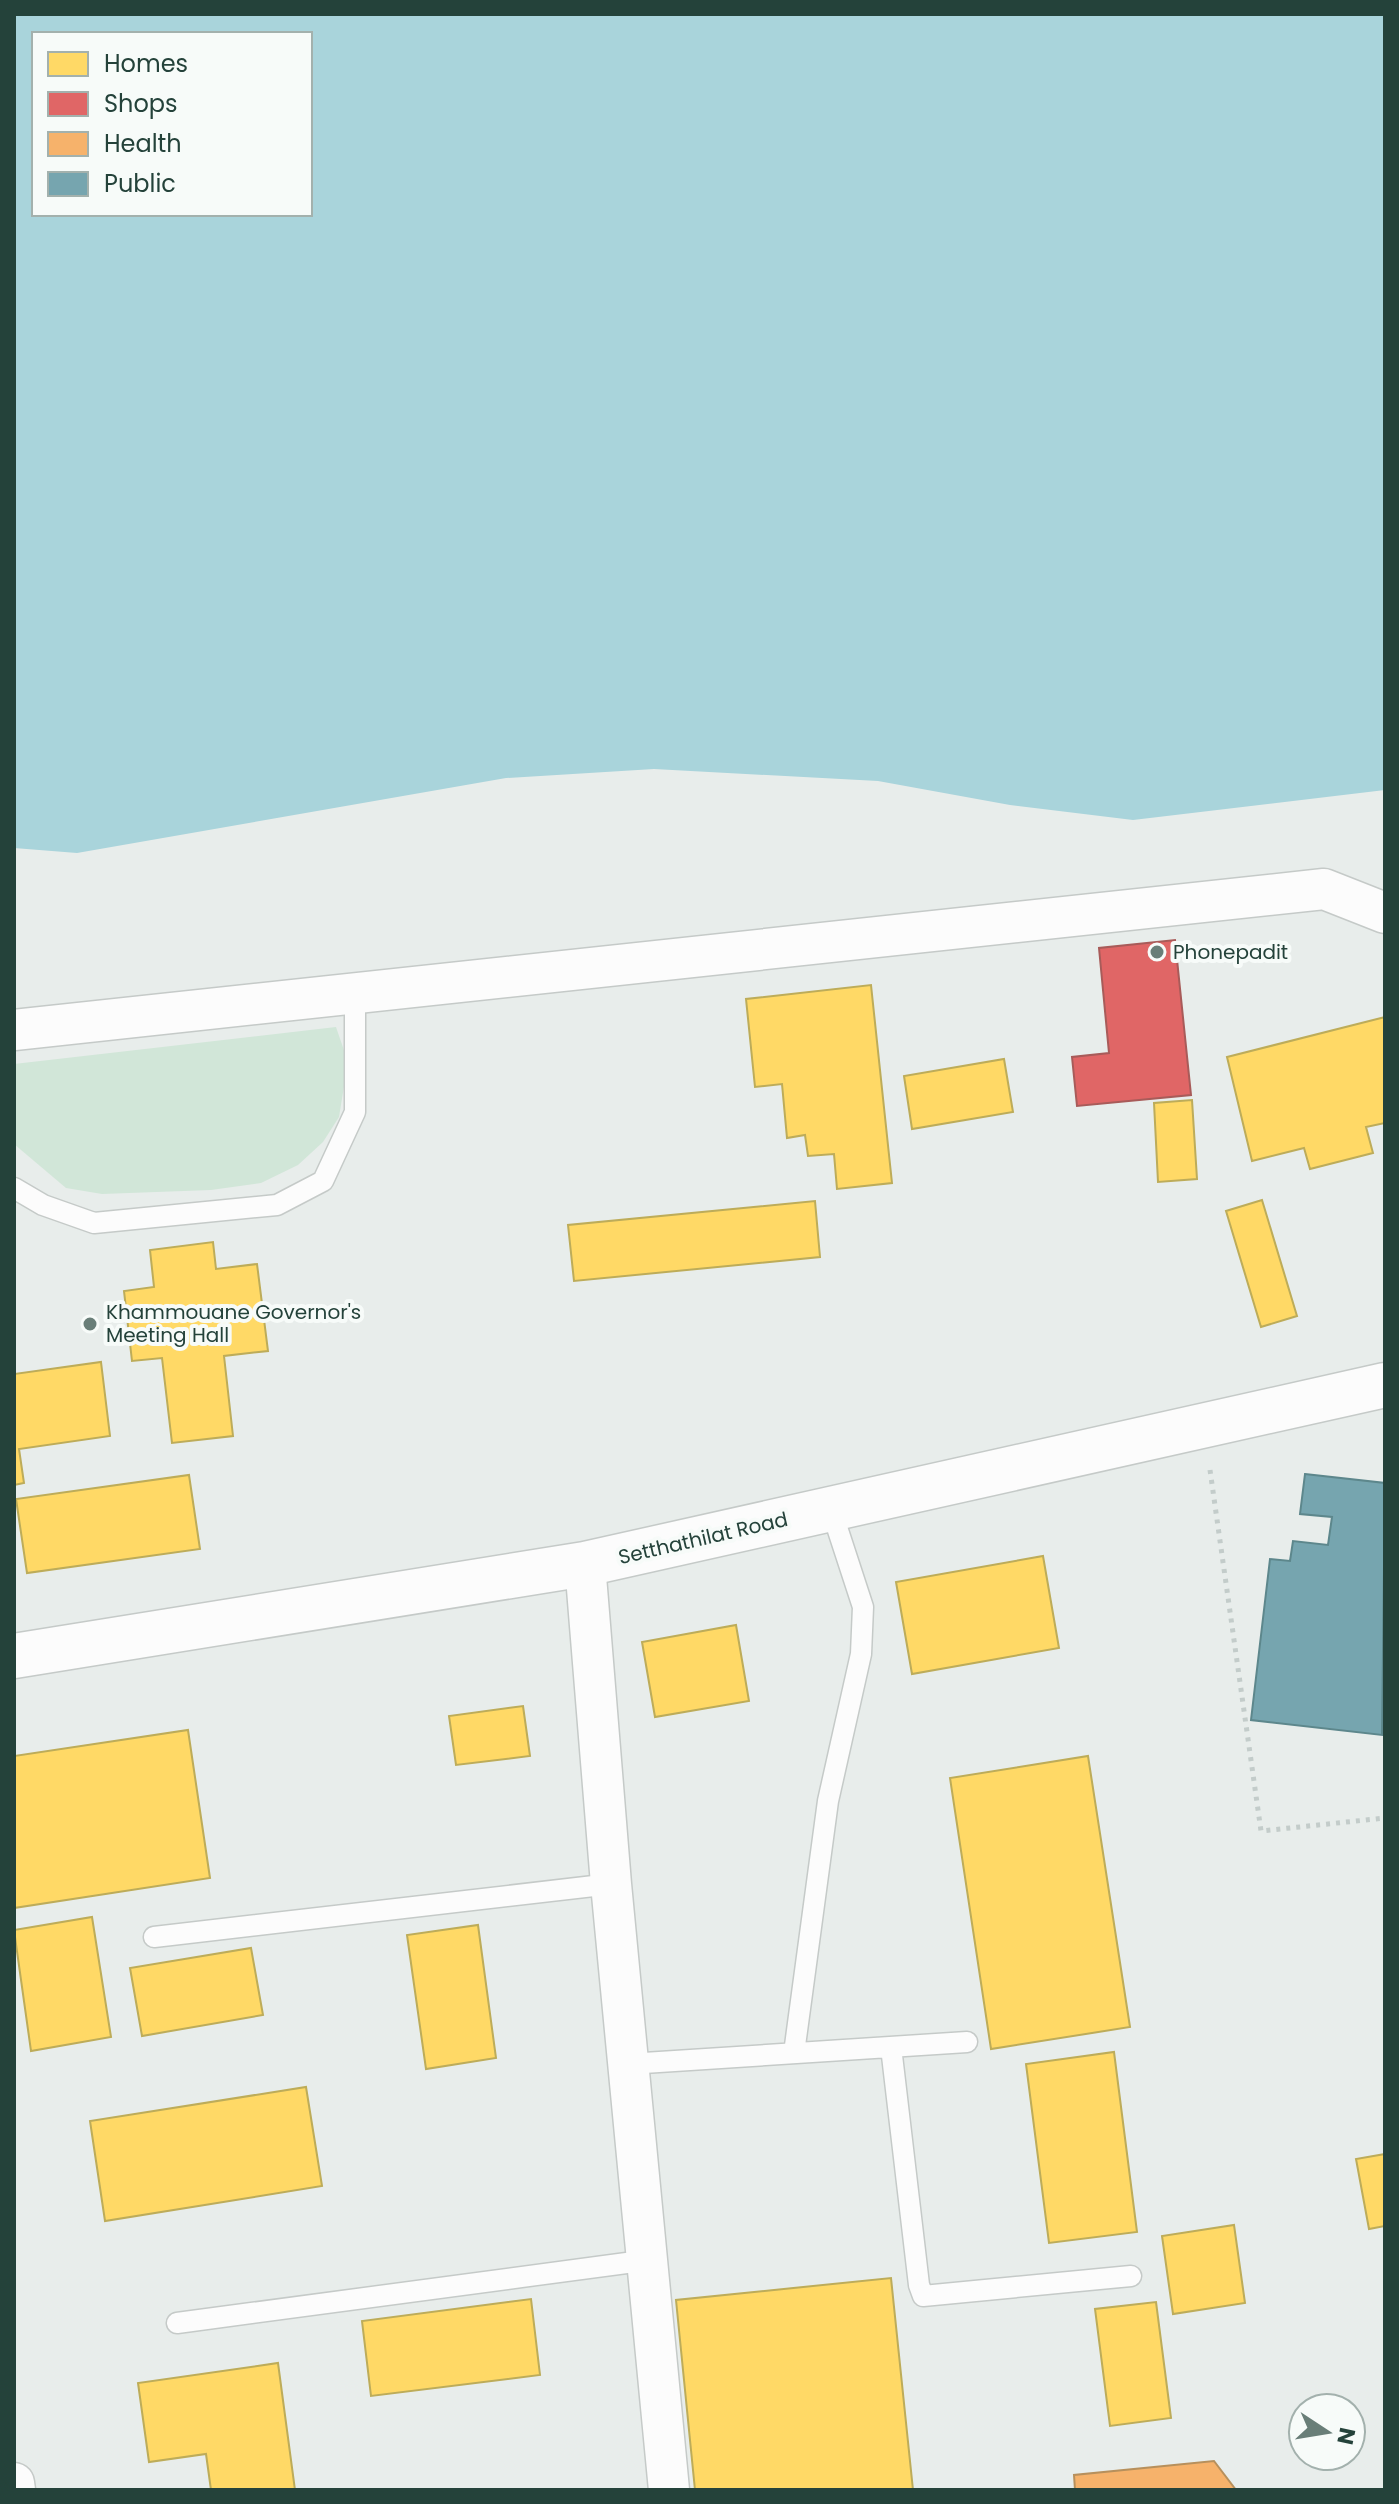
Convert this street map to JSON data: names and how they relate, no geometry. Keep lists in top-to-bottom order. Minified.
{"streets":{"street":["Setthathilat Road"]},"places":["Phonepadit","Khammouane Governor's Meeting Hall"],"legend":["Homes","Shops","Health","Public"],"north":"right"}
